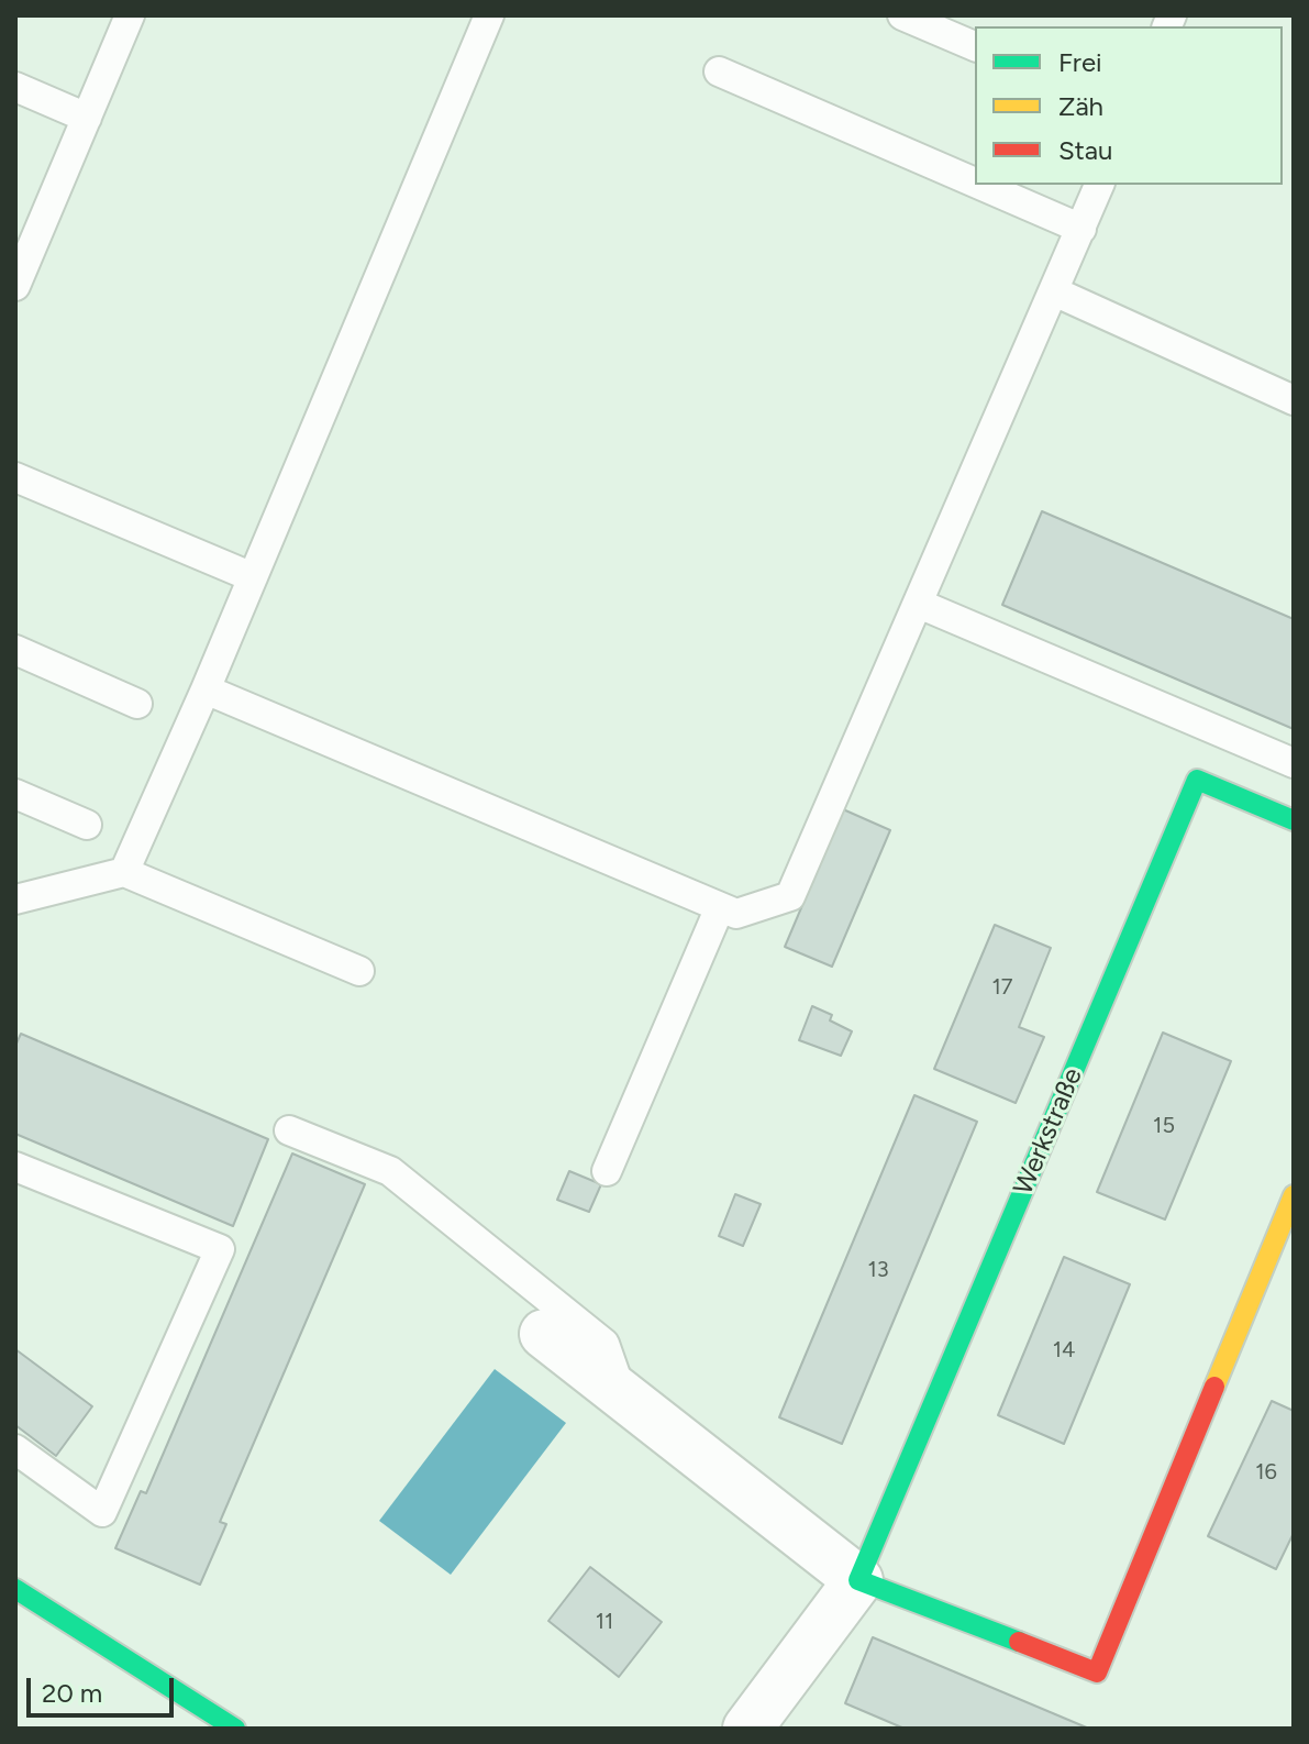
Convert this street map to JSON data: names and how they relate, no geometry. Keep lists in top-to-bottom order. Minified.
{"streets":{"street":["Werkstraße"]},"house_numbers":["17","15","13","14","16","11"],"legend":["Frei","Zäh","Stau"],"scale_bar":"20 m"}
